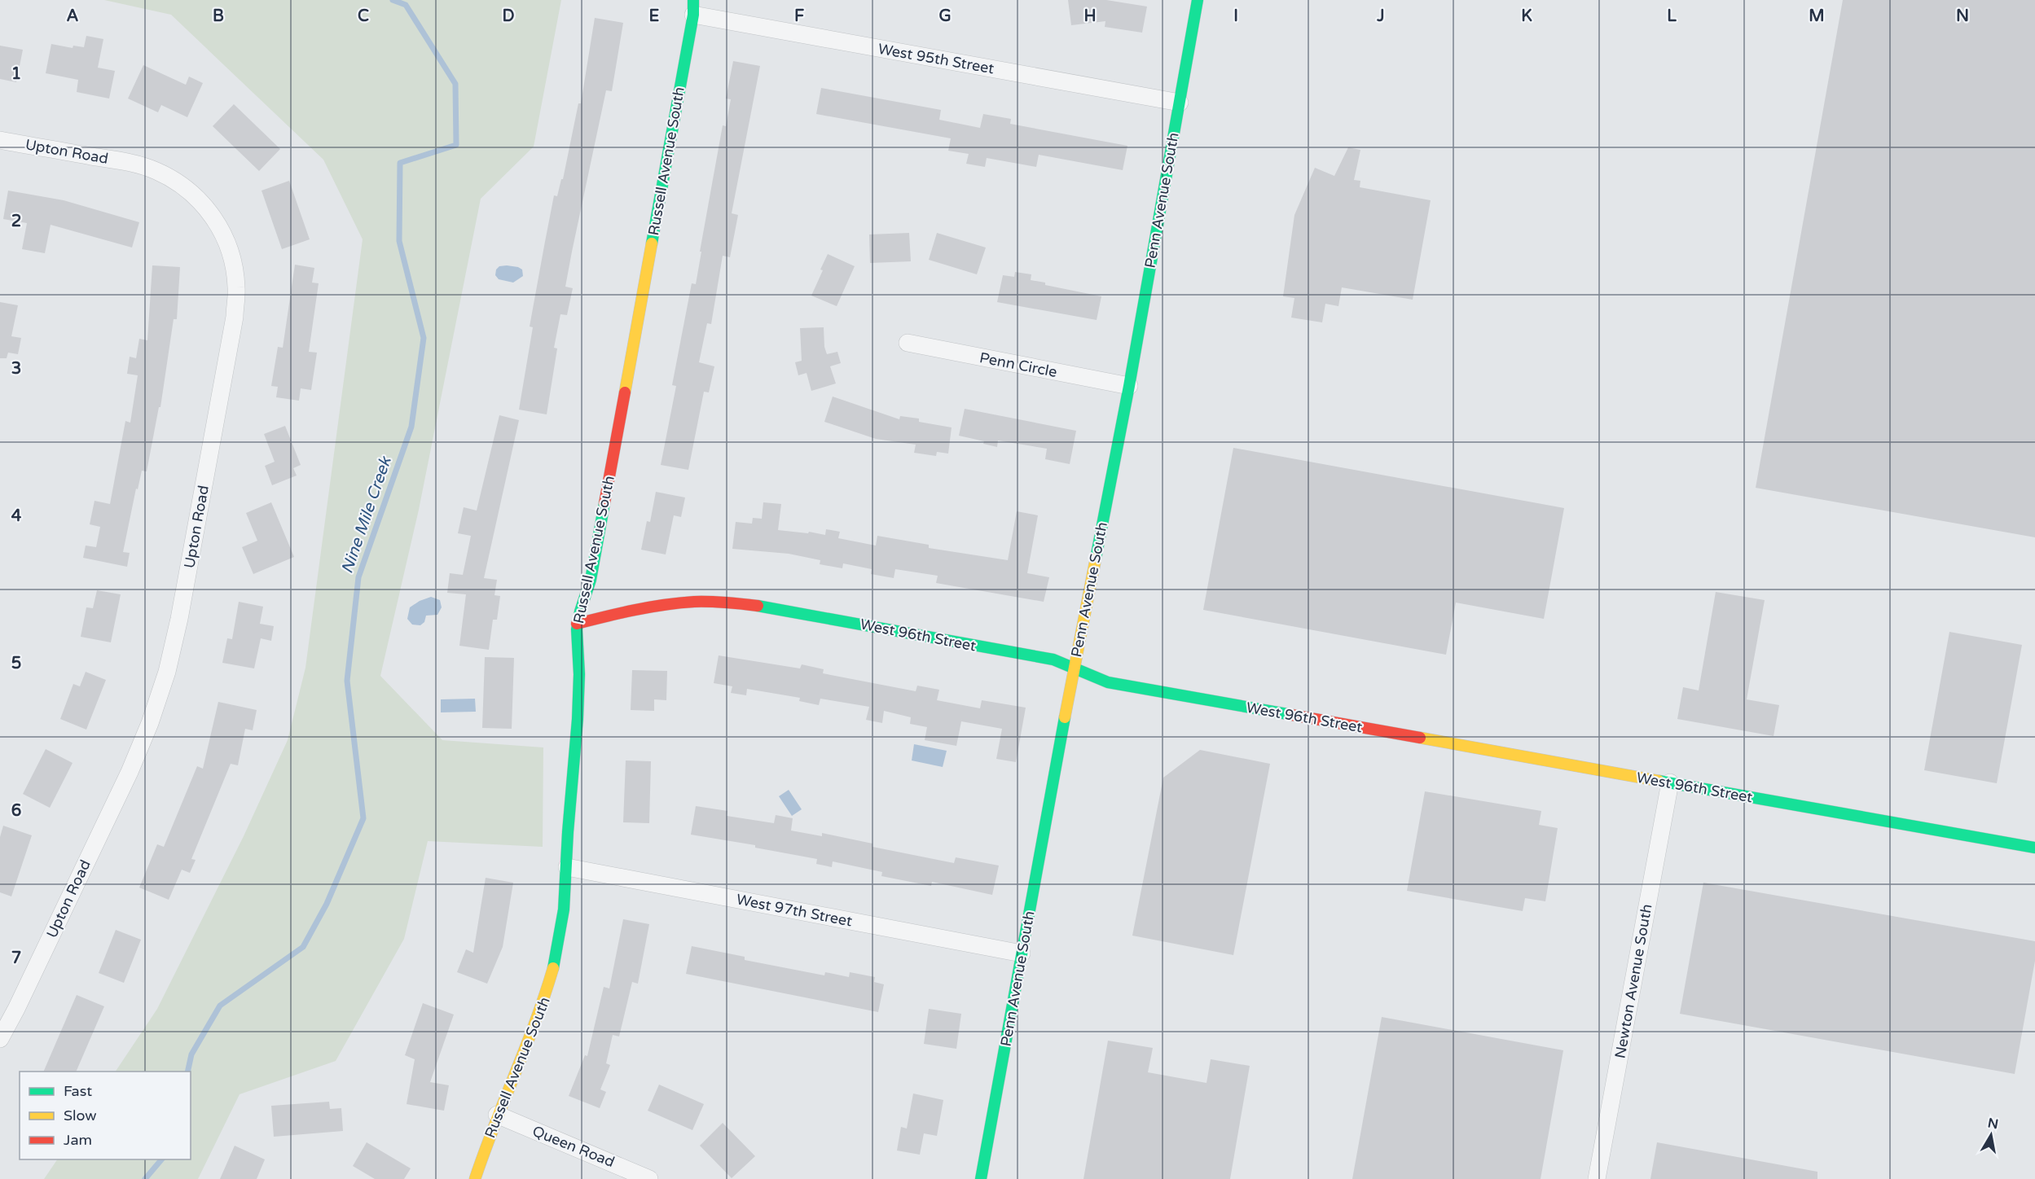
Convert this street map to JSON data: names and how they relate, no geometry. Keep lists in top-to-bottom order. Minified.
{"streets":{"street":["West 95th Street","Upton Road","Russell Avenue South","Penn Avenue South","Penn Circle","West 96th Street","West 97th Street","Newton Avenue South","Queen Road"]},"crossings":[["West 95th Street","Russell Avenue South"],["West 95th Street","Penn Avenue South"],["Russell Avenue South","West 96th Street"],["Russell Avenue South","West 97th Street"],["Russell Avenue South","Queen Road"],["Penn Avenue South","Penn Circle"],["Penn Avenue South","West 96th Street"],["Penn Avenue South","West 97th Street"],["West 96th Street","Newton Avenue South"]],"water":["Nine Mile Creek"],"legend":["Fast","Slow","Jam"],"north":"top","grid":{"columns":["A","B","C","D","E","F","G","H","I","J","K","L","M","N"],"rows":["1","2","3","4","5","6","7"]}}
